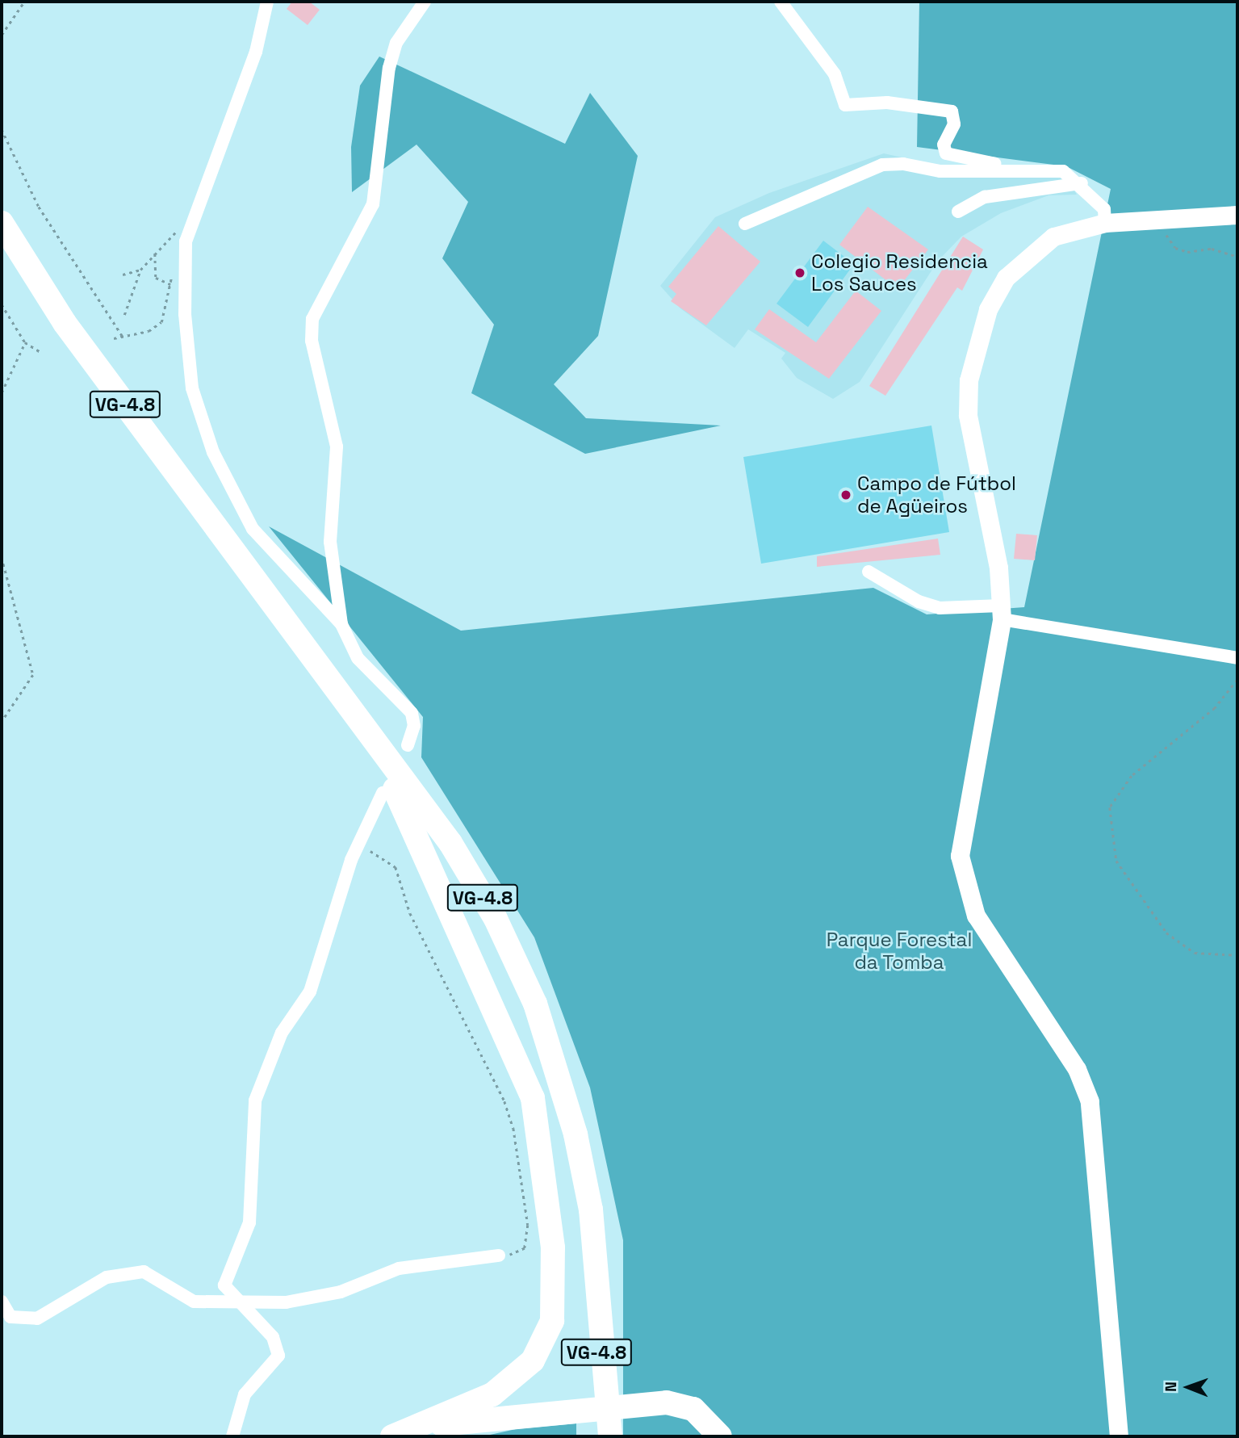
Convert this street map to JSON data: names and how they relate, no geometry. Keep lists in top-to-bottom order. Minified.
{"streets":{"highway":["VG-4.8"]},"parks":["Parque Forestal da Tomba"],"places":["Colegio Residencia Los Sauces","Campo de Fútbol de Agüeiros"],"north":"left"}
